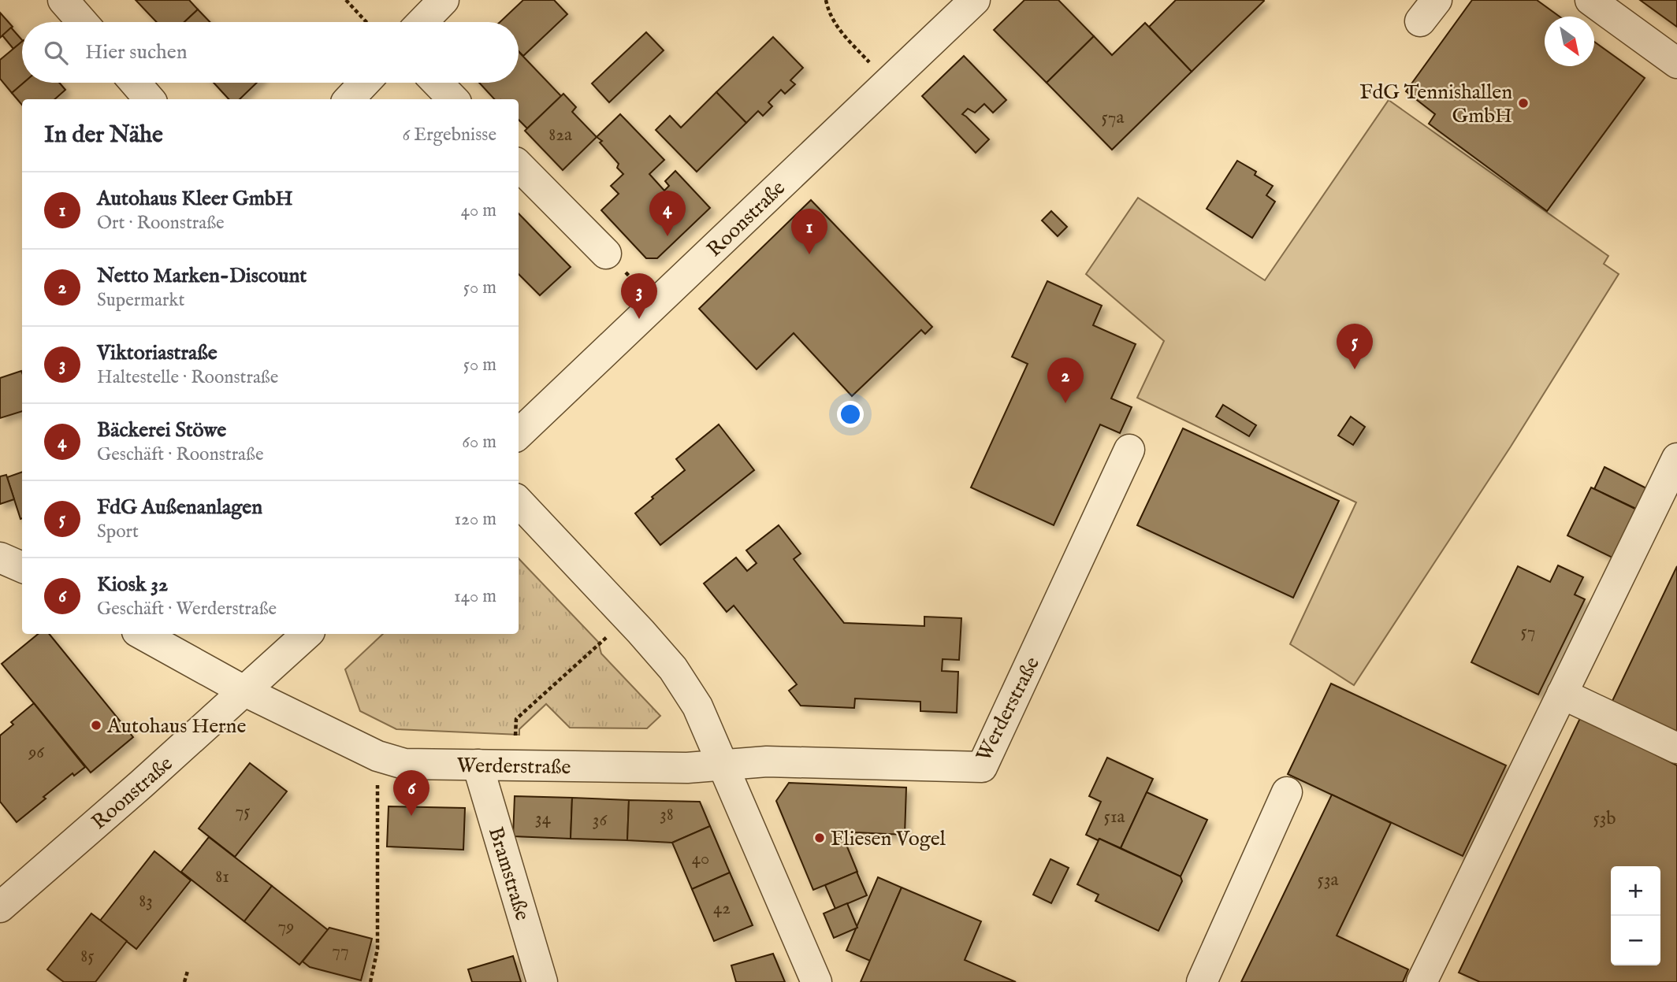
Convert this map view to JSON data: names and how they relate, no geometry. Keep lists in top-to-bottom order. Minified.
{"streets":{"street":["Roonstraße","Werderstraße","Bramstraße"]},"crossings":[["Roonstraße","Werderstraße"],["Werderstraße","Bramstraße"]],"places":["FdG Tennishallen GmbH","Autohaus Herne","Fliesen Vogel"],"house_numbers":["57a","82a","57","96","75","38","51a","34","53b","36","40","81","53a","83","42","79","77","85"],"north":"bottom right","page":{"search":"Hier suchen","heading":["In der Nähe","6 Ergebnisse"],"list":[{"mark":"1","name":"Autohaus Kleer GmbH","note":"Ort · Roonstraße","value":"40 m"},{"mark":"2","name":"Netto Marken-Discount","note":"Supermarkt","value":"50 m"},{"mark":"3","name":"Viktoriastraße","note":"Haltestelle · Roonstraße","value":"50 m"},{"mark":"4","name":"Bäckerei Stöwe","note":"Geschäft · Roonstraße","value":"60 m"},{"mark":"5","name":"FdG Außenanlagen","note":"Sport","value":"120 m"},{"mark":"6","name":"Kiosk 32","note":"Geschäft · Werderstraße","value":"140 m"}],"pins":["4","1","3","5","2","6"],"map_buttons":["+","−"]}}
